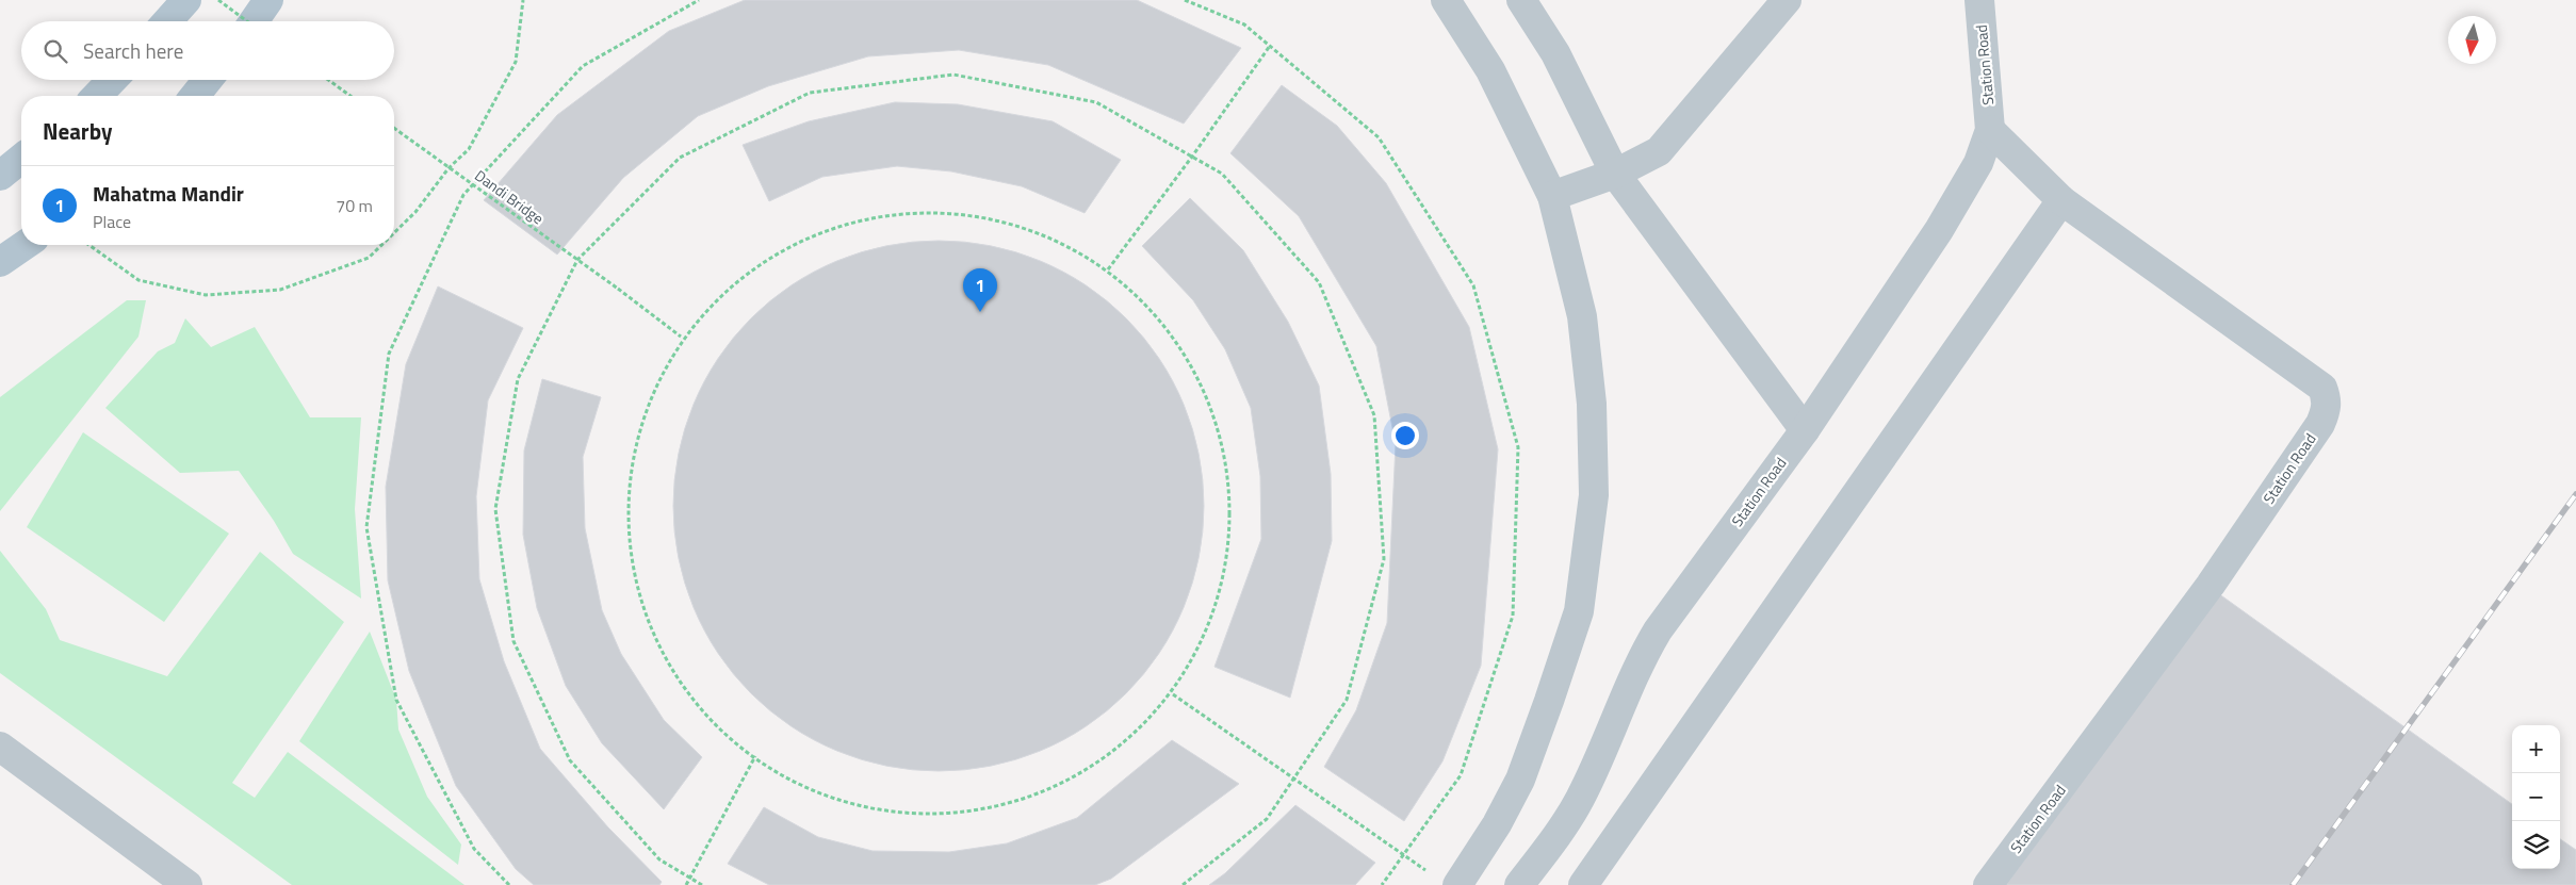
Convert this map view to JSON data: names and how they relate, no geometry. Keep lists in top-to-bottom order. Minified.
{"streets":{"lane":["Station Road"],"path":["Dandi Bridge"]},"north":"bottom","page":{"search":"Search here","heading":"Nearby","list":[{"mark":"1","name":"Mahatma Mandir","note":"Place","value":"70 m"}],"pins":"1","map_buttons":["+","−"]}}
